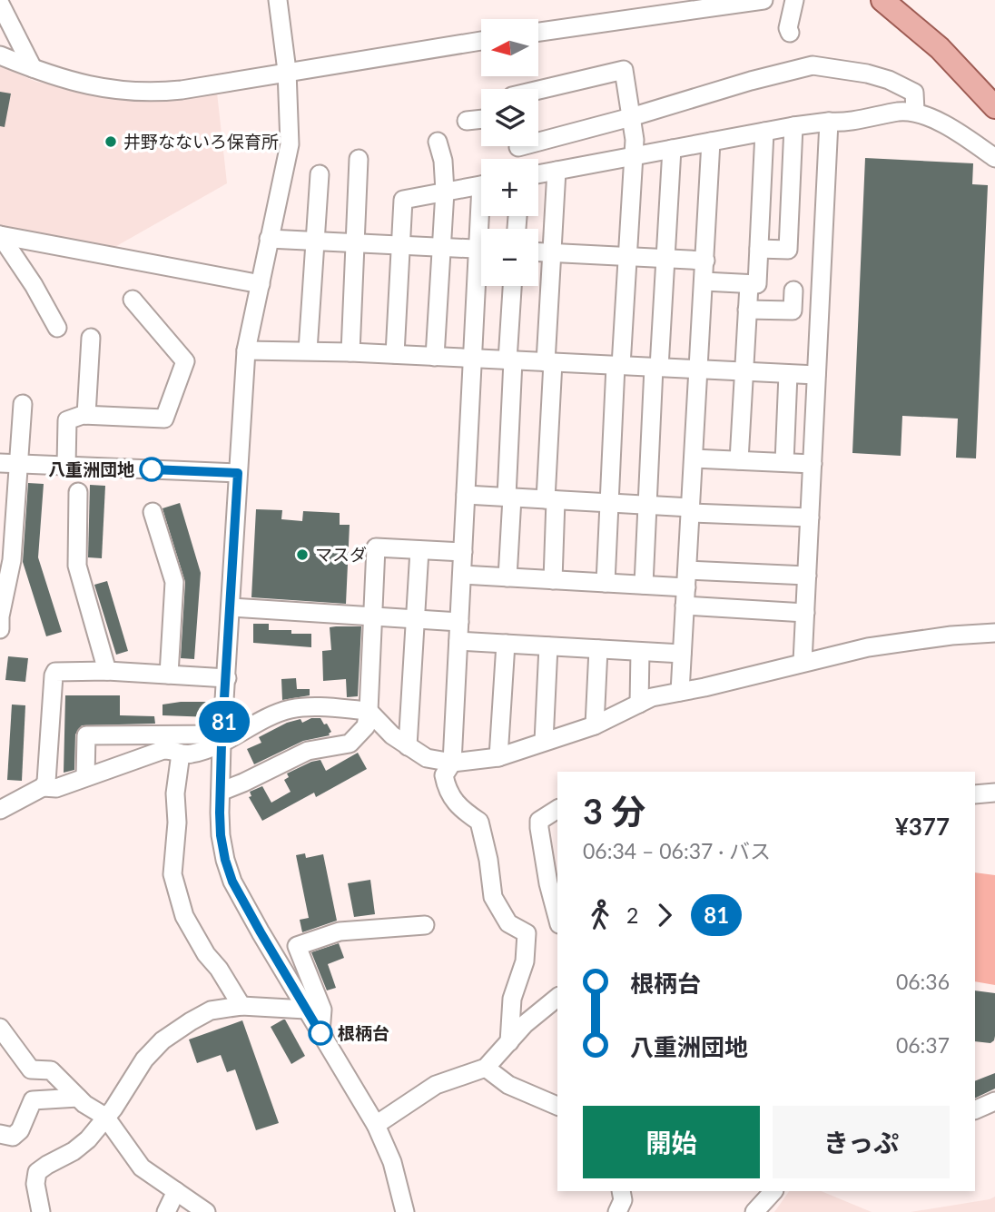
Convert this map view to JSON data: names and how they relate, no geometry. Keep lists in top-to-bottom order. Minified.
{"places":["井野なないろ保育所","八重洲団地","マスダ","根柄台"],"lines":["bus line 81"],"north":"left","page":{"on_map":"81","map_buttons":["+","−"],"heading":["3 分","06:34 – 06:37 · バス","¥377"],"legs":["2","81"],"list":[{"name":"根柄台","value":"06:36"},{"name":"八重洲団地","value":"06:37"}],"buttons":["開始","きっぷ"]}}
